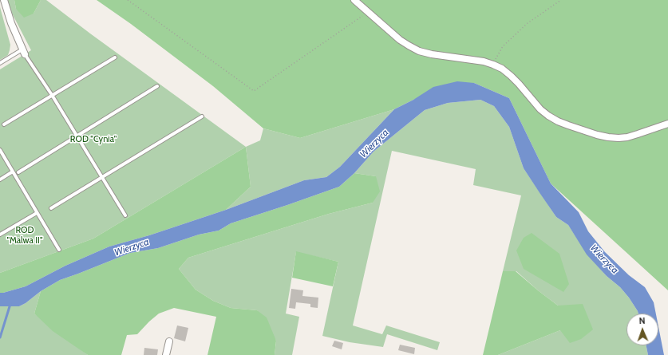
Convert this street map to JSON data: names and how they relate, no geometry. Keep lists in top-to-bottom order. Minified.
{"water":["Wierzyca"],"parks":["ROD \"Cynia\"","ROD \"Malwa II\""],"north":"top"}
